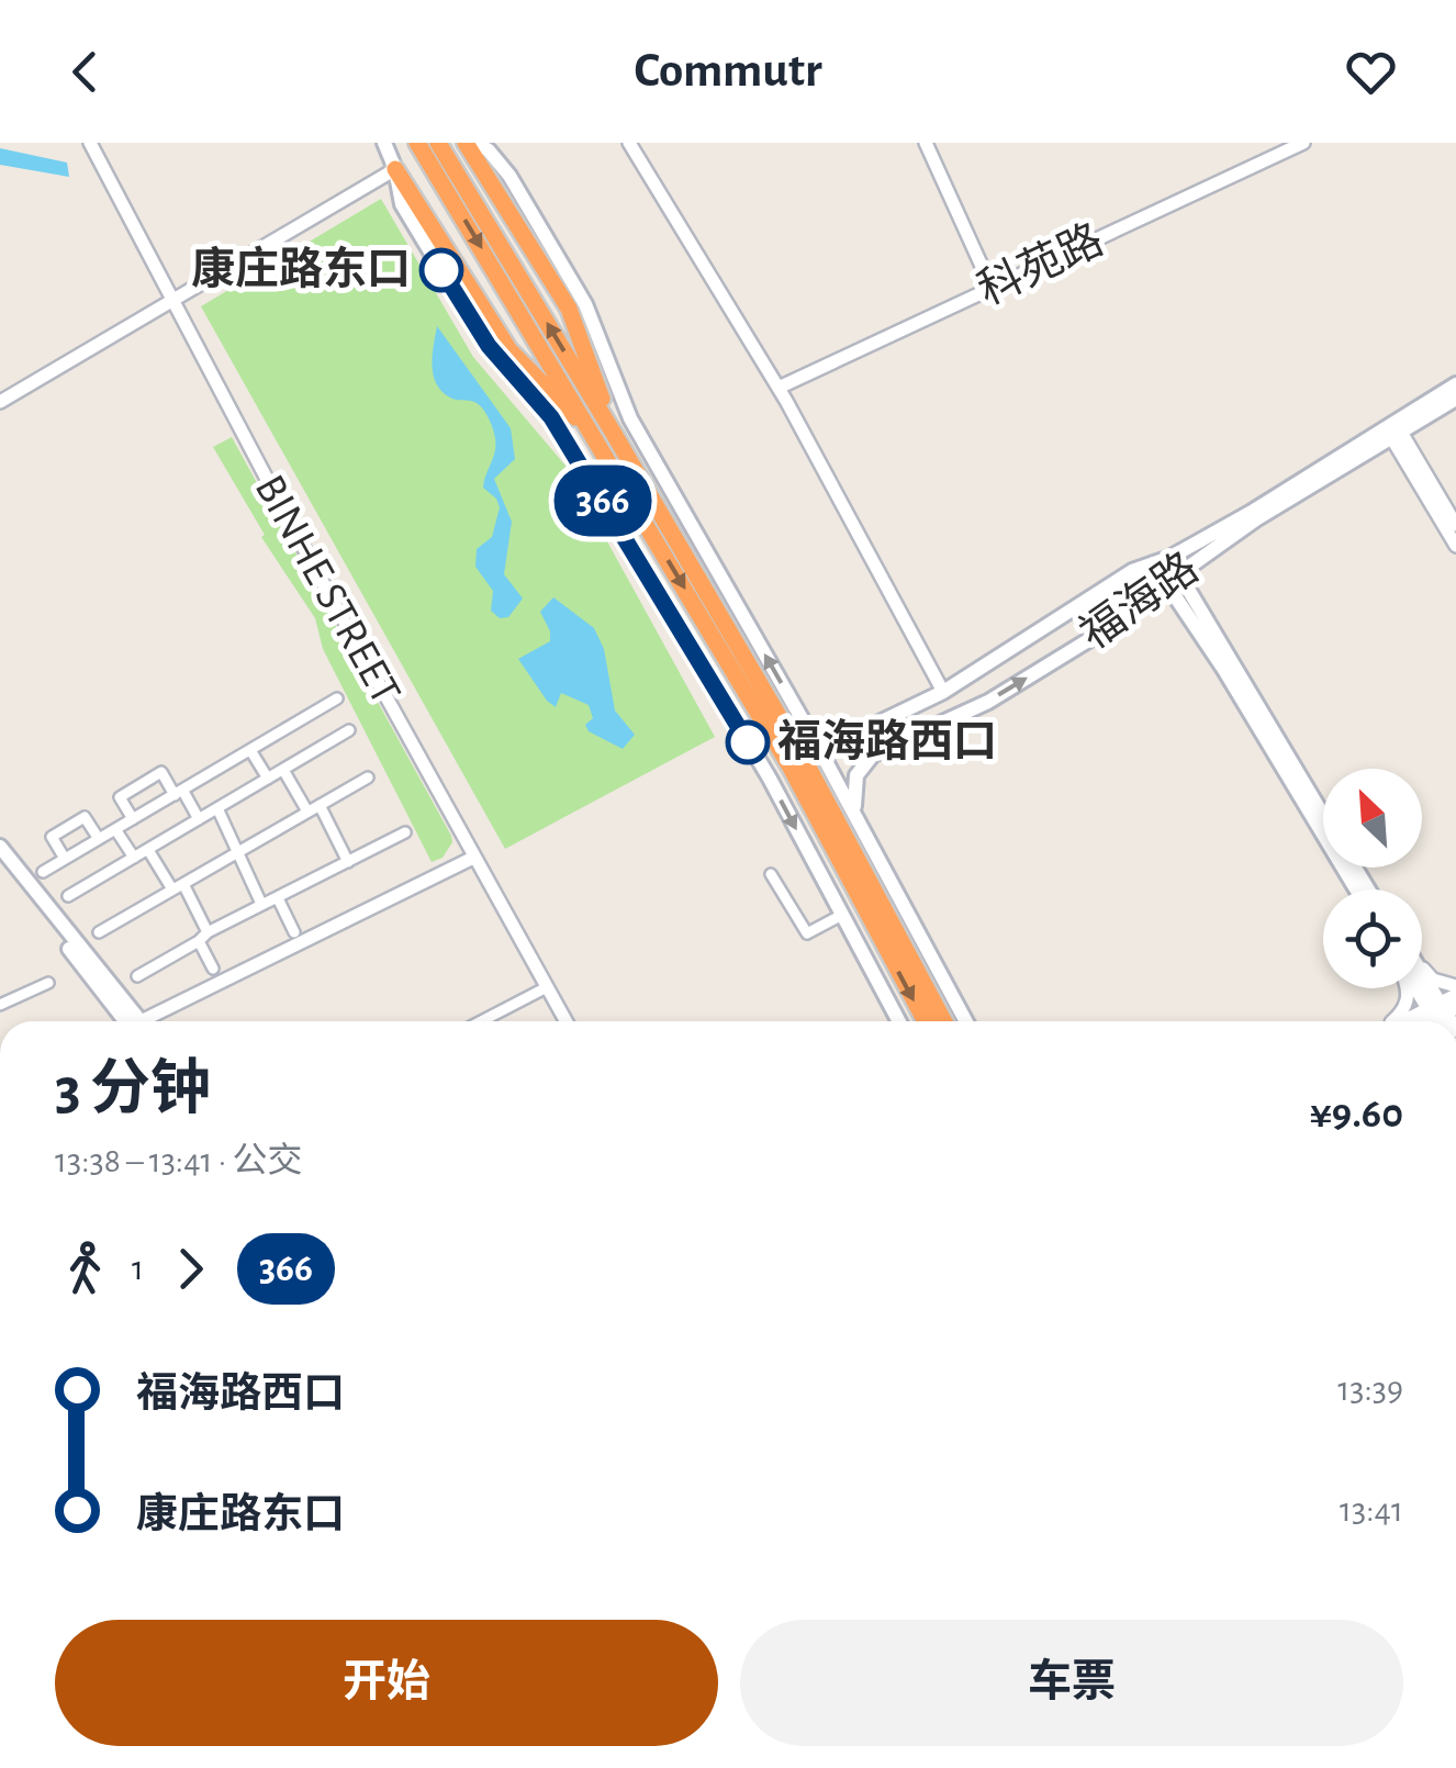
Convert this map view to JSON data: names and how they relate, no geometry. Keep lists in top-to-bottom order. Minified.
{"streets":{"main road":["福海路"],"street":["科苑路","BINHE STREET"]},"places":["康庄路东口","福海路西口"],"lines":["bus line 366"],"north":"top left","page":{"header":"Commutr","on_map":"366","heading":["3 分钟","13:38 – 13:41 · 公交","¥9.60"],"legs":["1","366"],"list":[{"name":"福海路西口","value":"13:39"},{"name":"康庄路东口","value":"13:41"}],"buttons":["开始","车票"]}}
